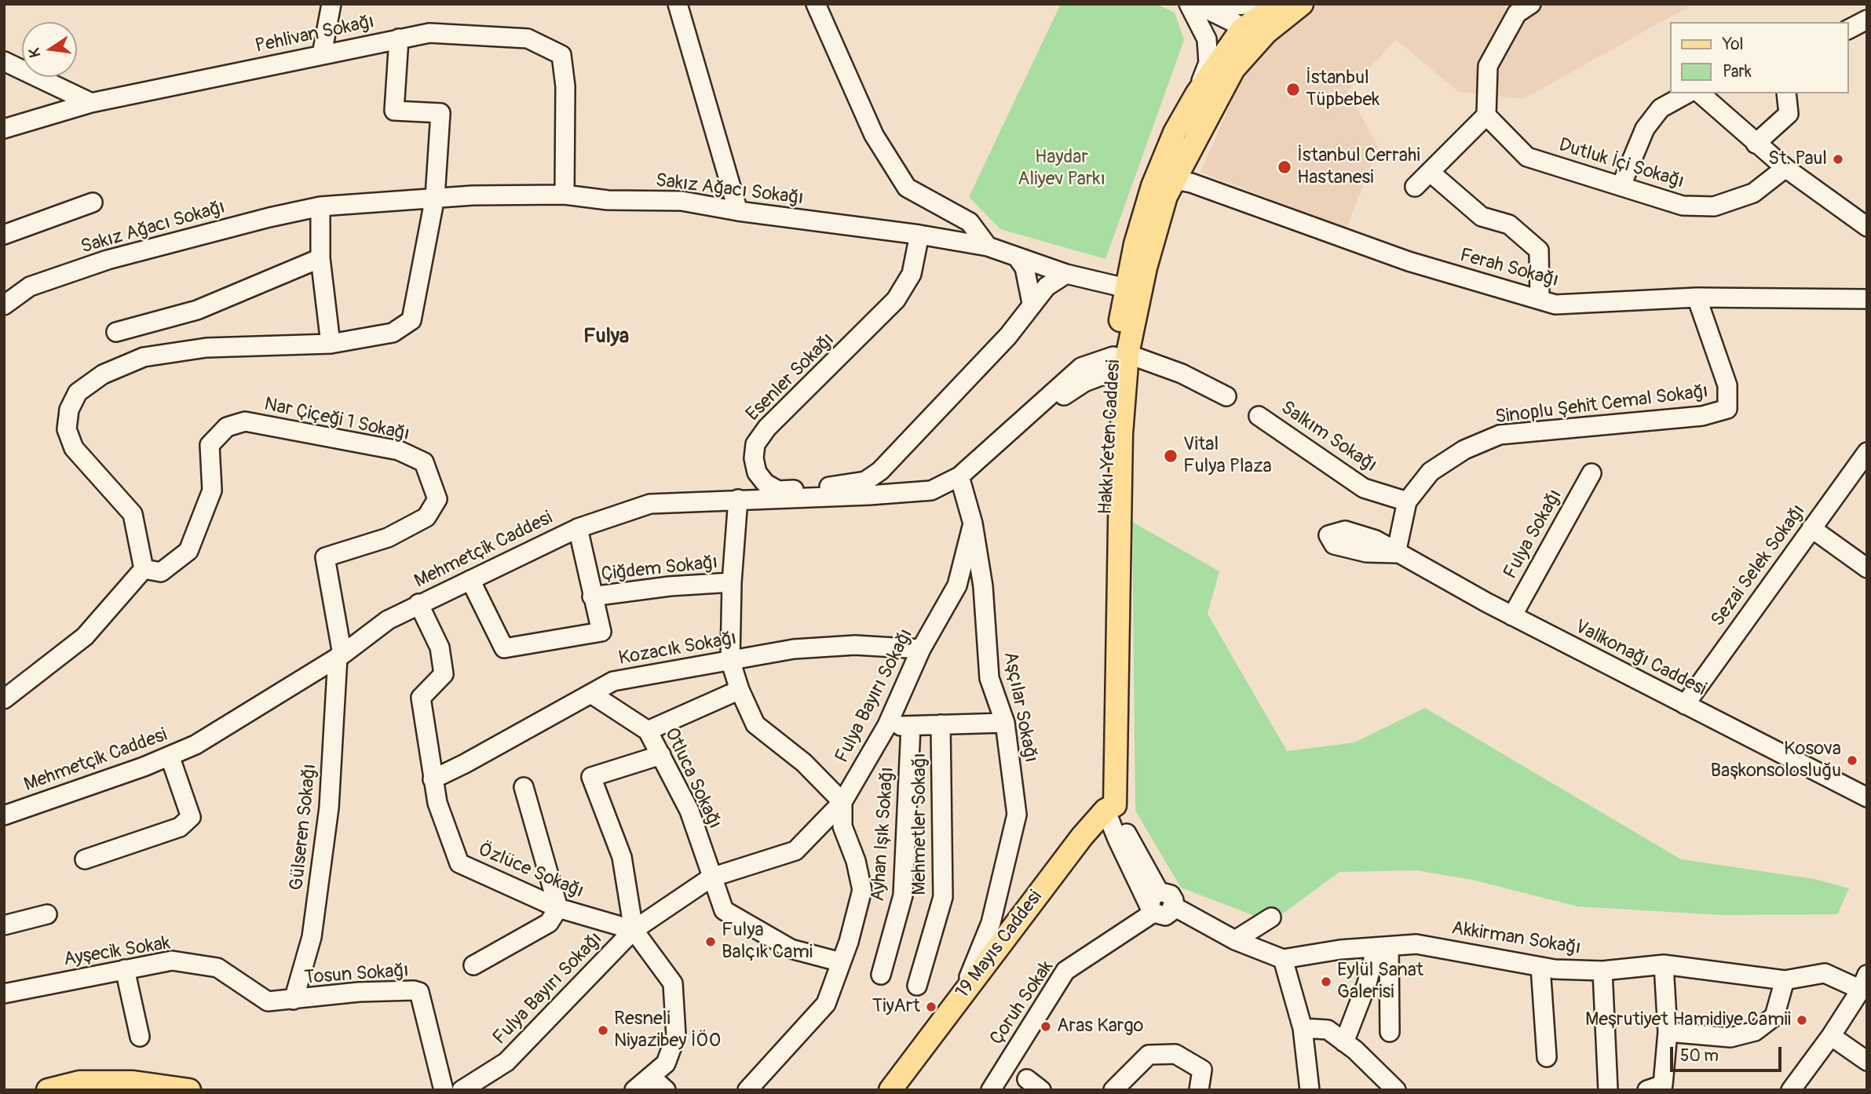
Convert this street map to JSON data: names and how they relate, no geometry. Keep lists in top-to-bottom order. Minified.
{"streets":{"main road":["Hakkı Yeten Caddesi","19 Mayıs Caddesi"],"street":["Pehlivan Sokağı","Dutluk İçi Sokağı","Sakız Ağacı Sokağı","Ferah Sokağı","Esenler Sokağı","Sinoplu Şehit Cemal Sokağı","Nar Çiçeği 1 Sokağı","Salkım Sokağı","Fulya Sokağı","Mehmetçik Caddesi","Sezai Selek Sokağı","Çiğdem Sokağı","Kozacık Sokağı","Valikonağı Caddesi","Fulya Bayırı Sokağı","Aşçılar Sokağı","Otluca Sokağı","Mehmetler Sokağı","Gülseren Sokağı","Ayhan Işık Sokağı","Özlüce Sokağı","Akkirman Sokağı","Ayşecik Sokak","Tosun Sokağı","Çoruh Sokak"]},"crossings":[["Pehlivan Sokağı","Sakız Ağacı Sokağı"],["Sakız Ağacı Sokağı","Esenler Sokağı"],["Sakız Ağacı Sokağı","Hakkı Yeten Caddesi"],["Ferah Sokağı","Sinoplu Şehit Cemal Sokağı"],["Ferah Sokağı","Hakkı Yeten Caddesi"],["Esenler Sokağı","Mehmetçik Caddesi"],["Sinoplu Şehit Cemal Sokağı","Salkım Sokağı"],["Sinoplu Şehit Cemal Sokağı","Valikonağı Caddesi"],["Nar Çiçeği 1 Sokağı","Mehmetçik Caddesi"],["Nar Çiçeği 1 Sokağı","Gülseren Sokağı"],["Hakkı Yeten Caddesi","Mehmetçik Caddesi"],["Hakkı Yeten Caddesi","19 Mayıs Caddesi"],["Hakkı Yeten Caddesi","Çoruh Sokak"],["Fulya Sokağı","Valikonağı Caddesi"],["Mehmetçik Caddesi","Aşçılar Sokağı"],["Mehmetçik Caddesi","Gülseren Sokağı"],["Mehmetçik Caddesi","Özlüce Sokağı"],["Sezai Selek Sokağı","Valikonağı Caddesi"],["Kozacık Sokağı","Fulya Bayırı Sokağı"],["Kozacık Sokağı","Otluca Sokağı"],["Kozacık Sokağı","Özlüce Sokağı"],["Fulya Bayırı Sokağı","Aşçılar Sokağı"],["Fulya Bayırı Sokağı","Otluca Sokağı"],["Fulya Bayırı Sokağı","Özlüce Sokağı"],["Aşçılar Sokağı","19 Mayıs Caddesi"],["Gülseren Sokağı","Ayşecik Sokak"],["Gülseren Sokağı","Tosun Sokağı"],["Ayşecik Sokak","Tosun Sokağı"]],"districts":["Fulya"],"parks":["Haydar Aliyev Parkı"],"places":["İstanbul Tüpbebek","St. Paul","İstanbul Cerrahi Hastanesi","Vital Fulya Plaza","Kosova Başkonsolosluğu","Fulya Balçık Cami","Eylül Sanat Galerisi","TiyArt","Meşrutiyet Hamidiye Camii","Aras Kargo","Resneli Niyazibey İÖO"],"legend":["Yol","Park"],"scale_bar":"50 m","north":"left"}
